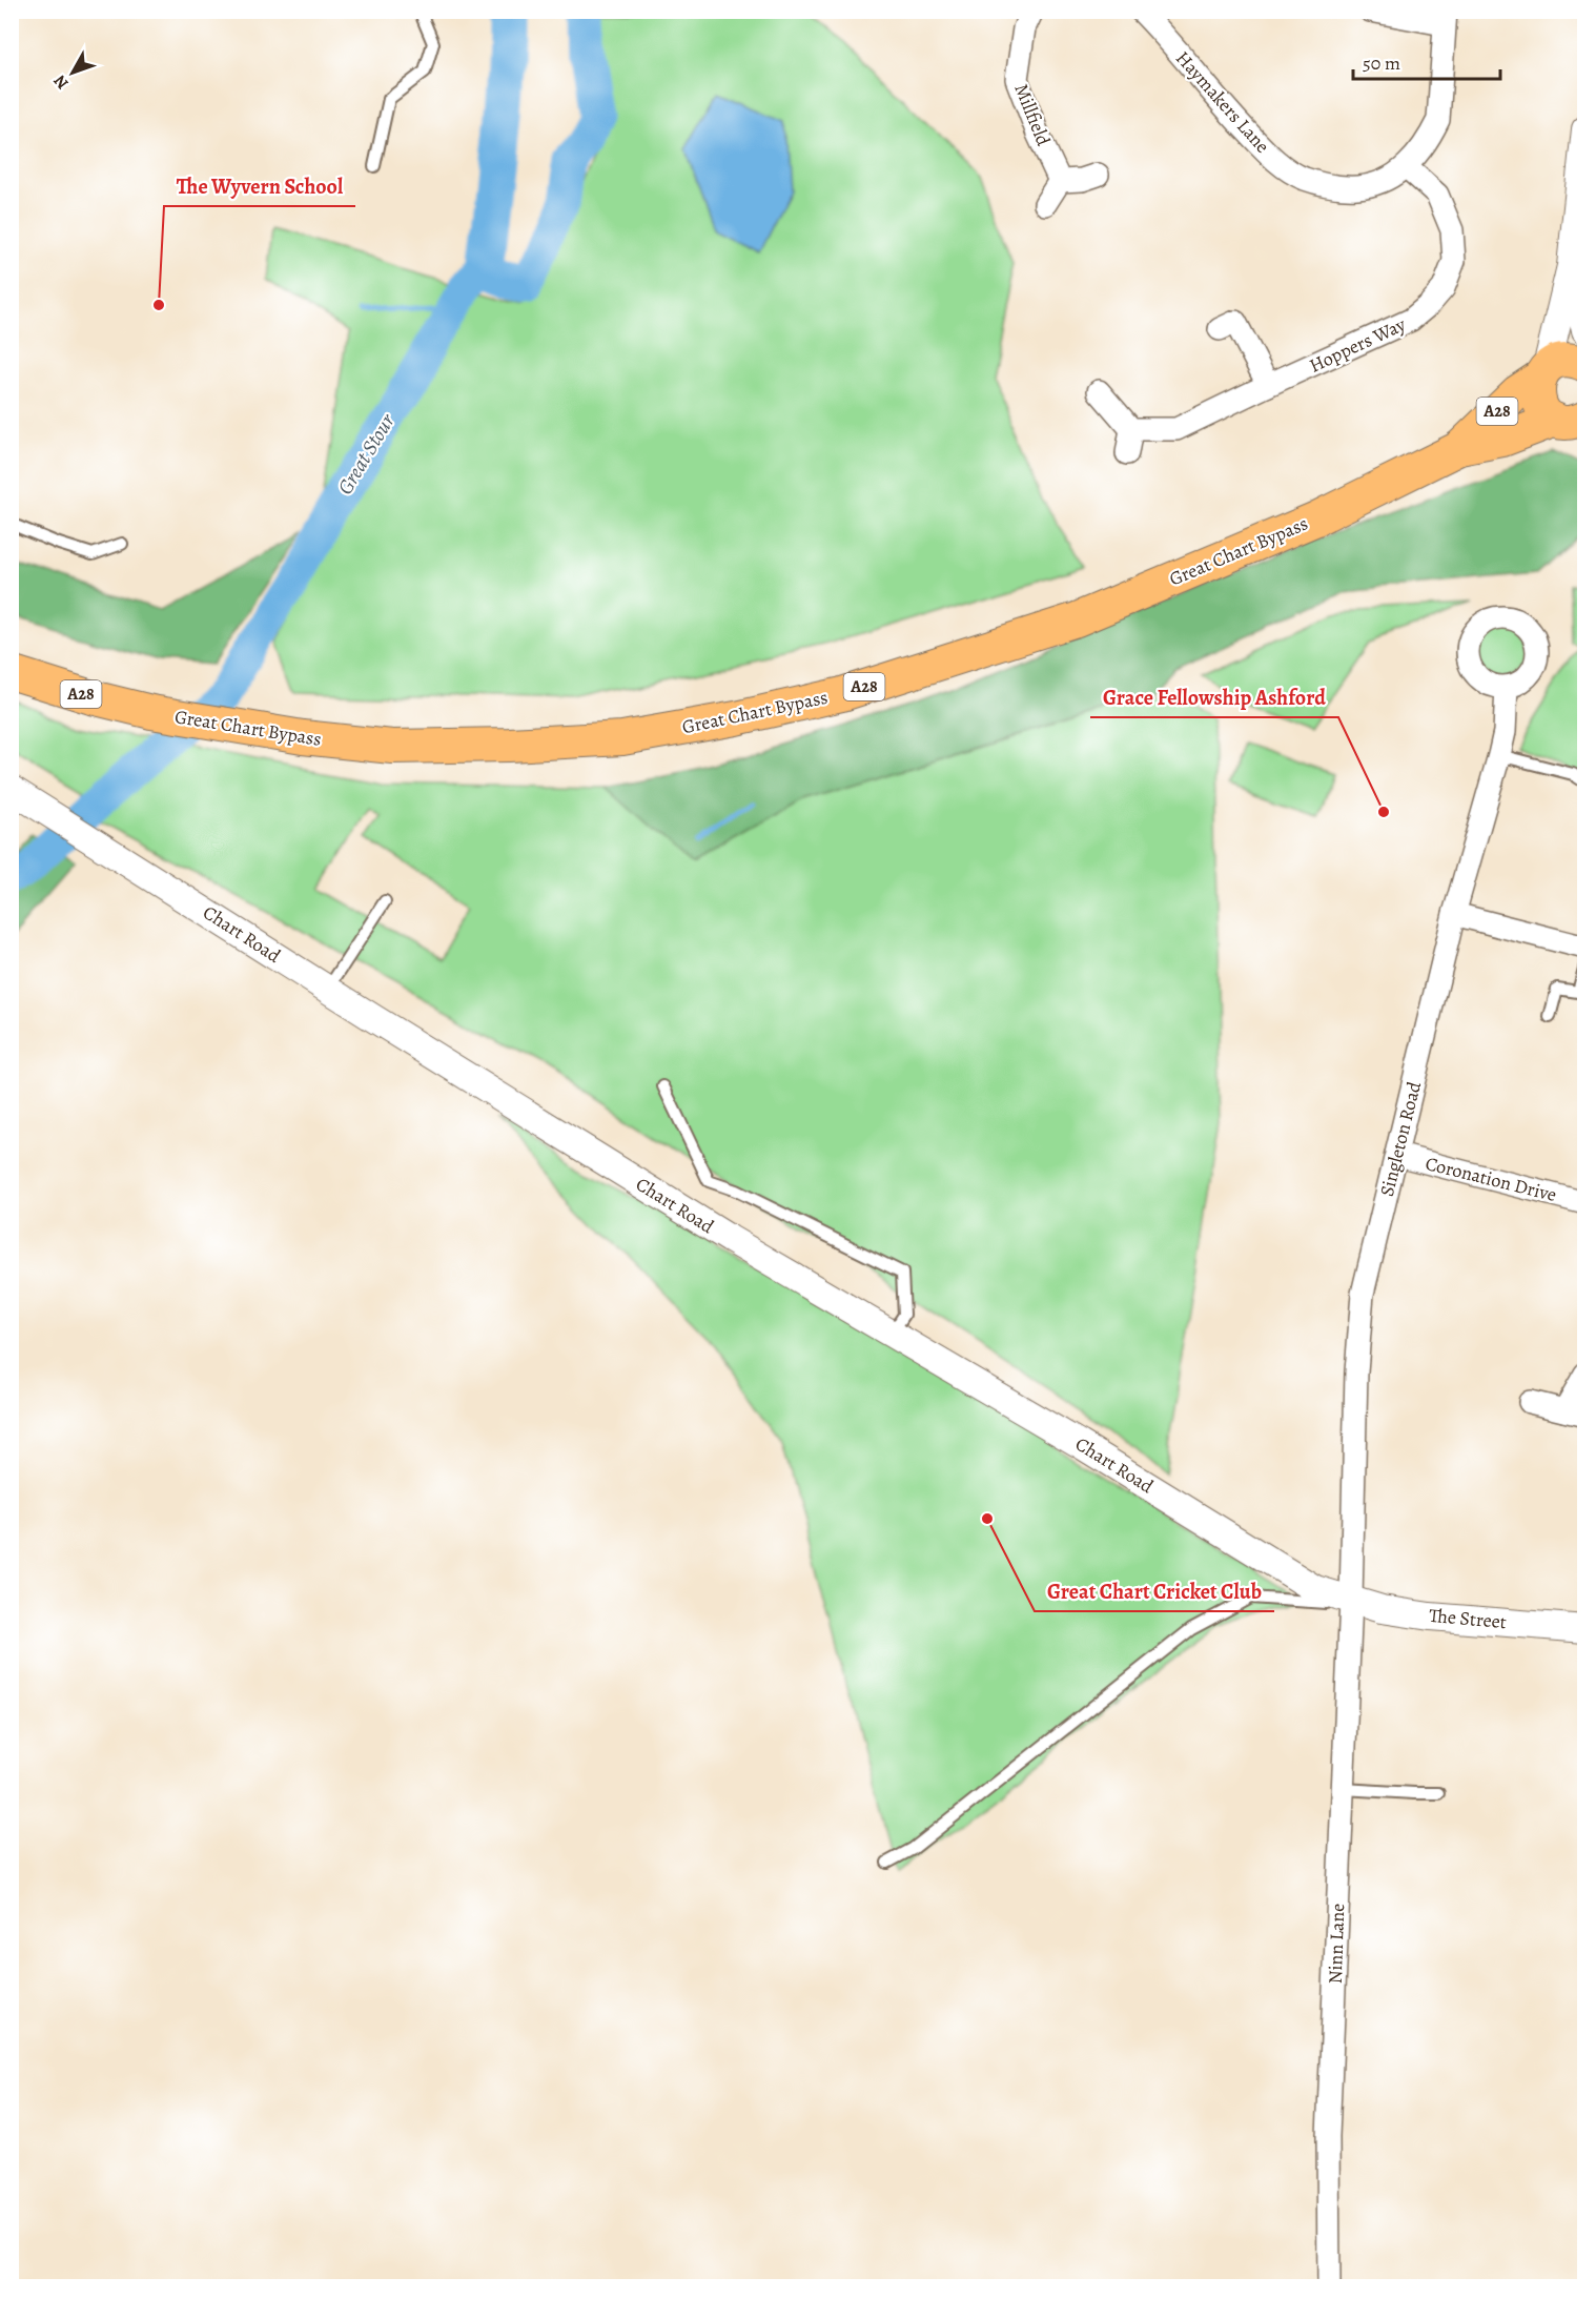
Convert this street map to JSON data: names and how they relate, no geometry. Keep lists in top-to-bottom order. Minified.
{"streets":{"main road":["A28","Great Chart Bypass"],"street":["Haymakers Lane","Millfield","Hoppers Way","Chart Road","Singleton Road","Coronation Drive","The Street","Ninn Lane"]},"crossings":[["Haymakers Lane","Hoppers Way"],["Chart Road","Singleton Road"],["Chart Road","The Street"],["Chart Road","Ninn Lane"],["Singleton Road","Coronation Drive"],["Singleton Road","The Street"],["Singleton Road","Ninn Lane"],["The Street","Ninn Lane"]],"water":["Great Stour"],"places":["The Wyvern School","Grace Fellowship Ashford","Great Chart Cricket Club"],"scale_bar":"50 m","north":"bottom left"}
